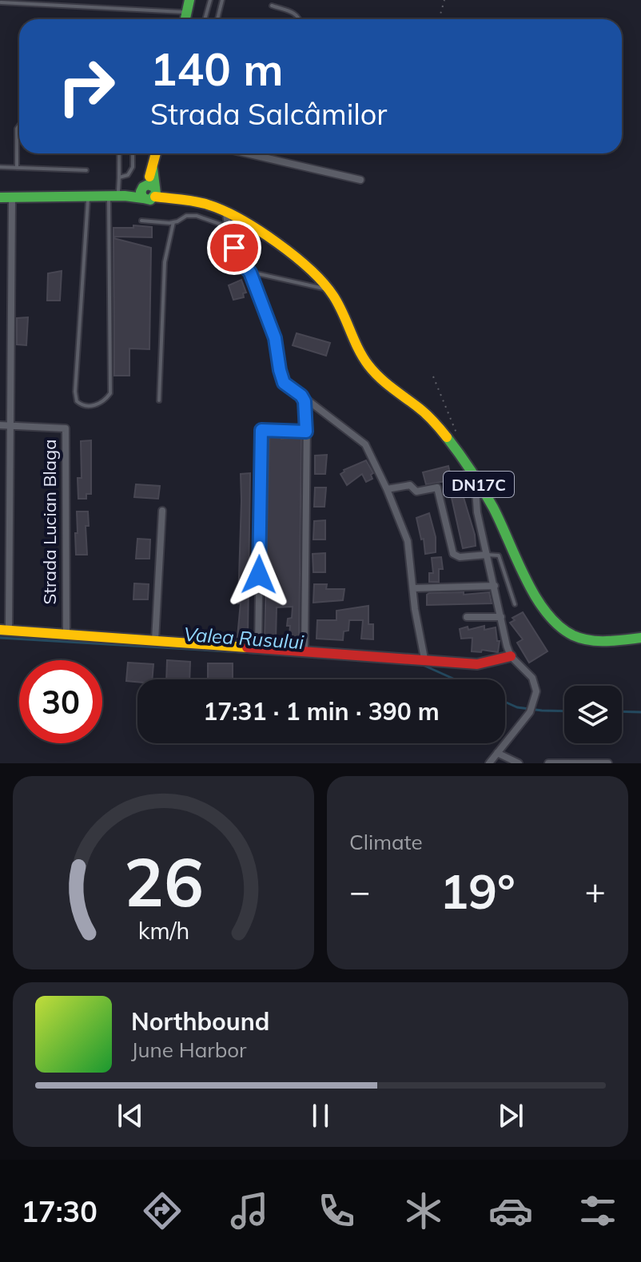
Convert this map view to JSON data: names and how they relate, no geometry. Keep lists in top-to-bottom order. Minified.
{"streets":{"main road":["DN17C"],"street":["Strada Lucian Blaga"]},"water":["Valea Rusului"],"page":{"turn":["140 m","Strada Salcâmilor"],"limit":"30","trip":"17:31 · 1 min · 390 m","tile":"Climate","heat":["−","19°","+"],"song":["Northbound","June Harbor"],"tabs":"17:30","gauge":["26","km/h"]}}
